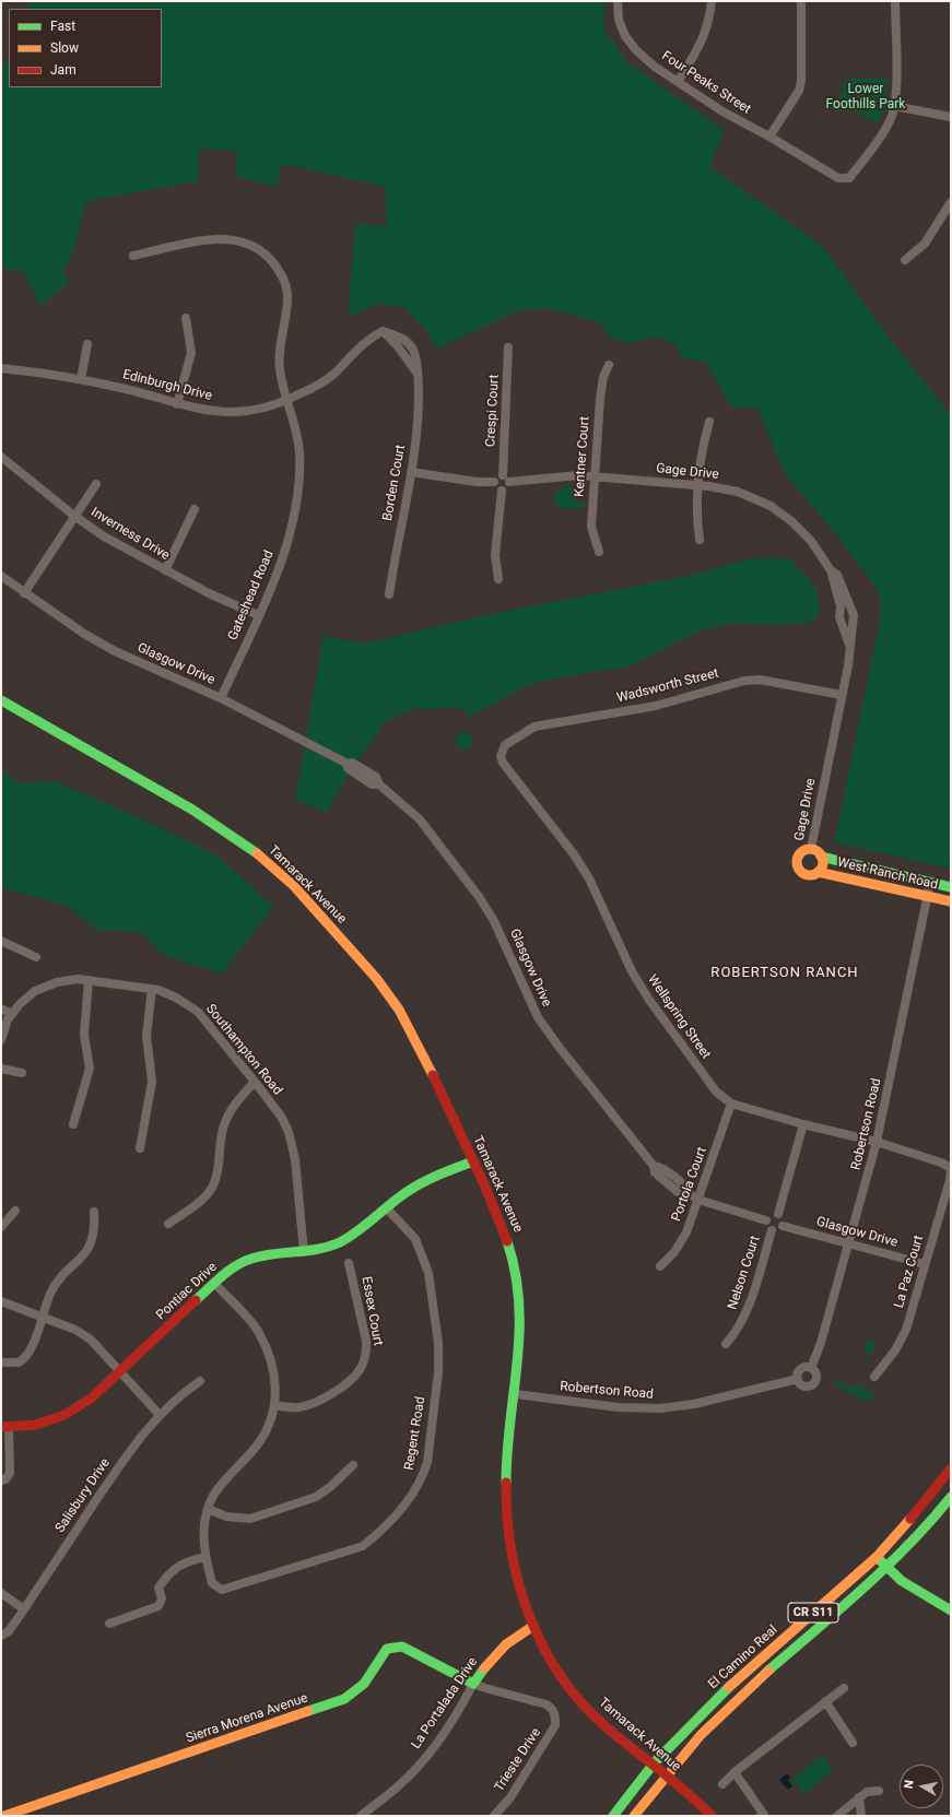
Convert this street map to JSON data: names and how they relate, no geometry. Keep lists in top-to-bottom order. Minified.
{"streets":{"main road":["West Ranch Road","Tamarack Avenue","Pontiac Drive","CR S11","El Camino Real","La Portalada Drive","Sierra Morena Avenue"],"street":["Four Peaks Street","Edinburgh Drive","Crespi Court","Kentner Court","Gage Drive","Borden Court","Inverness Drive","Gateshead Road","Glasgow Drive","Wadsworth Street","Wellspring Street","Southampton Road","Robertson Road","Portola Court","La Paz Court","Nelson Court","Essex Court","Regent Road","Salisbury Drive","Trieste Drive"]},"crossings":[["Edinburgh Drive","Borden Court"],["Edinburgh Drive","Gateshead Road"],["Crespi Court","Gage Drive"],["Kentner Court","Gage Drive"],["Gage Drive","Wadsworth Street"],["Gage Drive","West Ranch Road"],["Inverness Drive","Gateshead Road"],["Gateshead Road","Glasgow Drive"],["Glasgow Drive","Robertson Road"],["Glasgow Drive","Portola Court"],["Glasgow Drive","La Paz Court"],["Glasgow Drive","Nelson Court"],["Wadsworth Street","Wellspring Street"],["West Ranch Road","Robertson Road"],["Tamarack Avenue","Robertson Road"],["Tamarack Avenue","Pontiac Drive"],["Tamarack Avenue","El Camino Real"],["Tamarack Avenue","La Portalada Drive"],["Wellspring Street","Robertson Road"],["Wellspring Street","Portola Court"],["Wellspring Street","La Paz Court"],["Southampton Road","Pontiac Drive"],["Pontiac Drive","Regent Road"],["La Portalada Drive","Sierra Morena Avenue"],["La Portalada Drive","Trieste Drive"],["Sierra Morena Avenue","Trieste Drive"]],"districts":["ROBERTSON RANCH"],"parks":["Lower Foothills Park"],"legend":["Fast","Slow","Jam"],"north":"left"}
